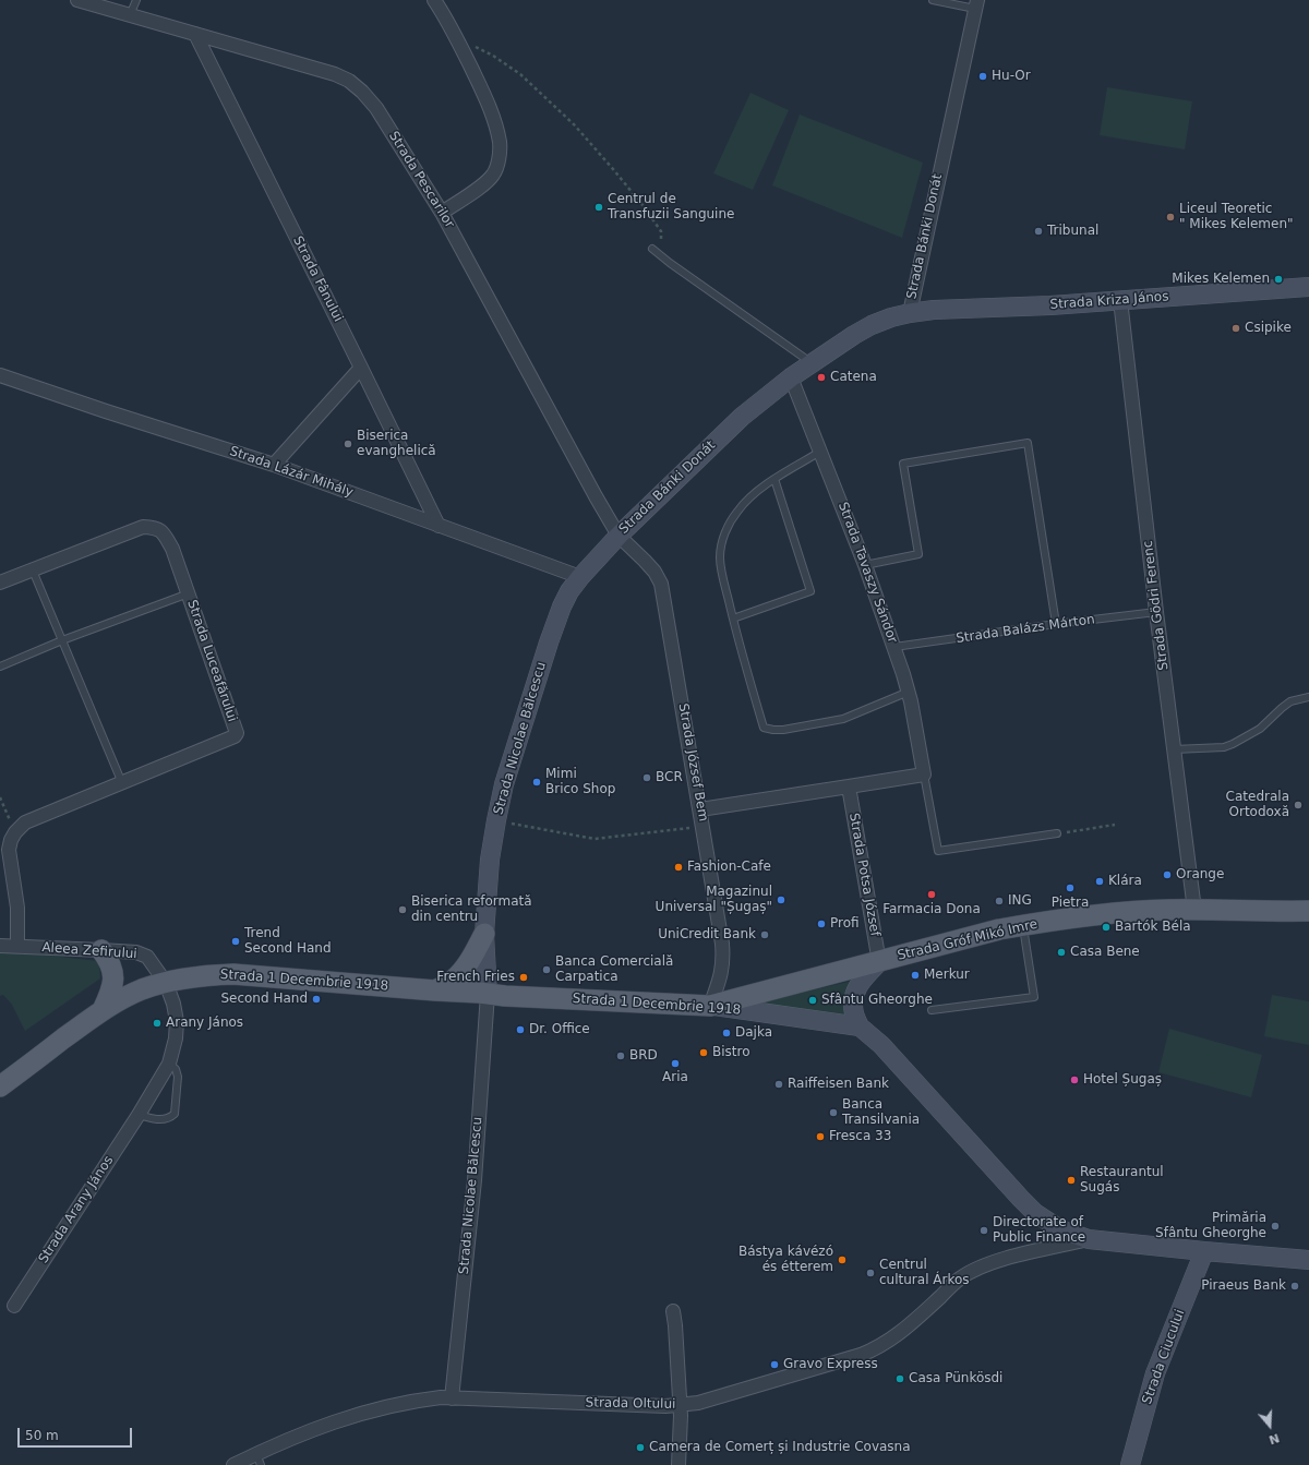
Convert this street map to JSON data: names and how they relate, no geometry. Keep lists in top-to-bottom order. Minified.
{"streets":{"main road":["Strada Gróf Mikó Imre","Strada 1 Decembrie 1918"],"street":["Strada Pescarilor","Strada Bánki Donát","Strada Fânului","Strada Kriza János","Strada Lázár Mihály","Strada Tavaszy Sándor","Strada Gödri Ferenc","Strada Luceafărului","Strada Nicolae Bălcescu","Strada József Bem","Strada Potsa József","Aleea Zefirului","Strada Arany János","Strada Ciucului","Strada Oltului"],"lane":["Strada Balázs Márton"]},"crossings":[["Strada Pescarilor","Strada Bánki Donát"],["Strada Pescarilor","Strada Fânului"],["Strada Pescarilor","Strada József Bem"],["Strada Bánki Donát","Strada Kriza János"],["Strada Bánki Donát","Strada Lázár Mihály"],["Strada Bánki Donát","Strada Tavaszy Sándor"],["Strada Bánki Donát","Strada Nicolae Bălcescu"],["Strada Bánki Donát","Strada József Bem"],["Strada Fânului","Strada Lázár Mihály"],["Strada Kriza János","Strada Gödri Ferenc"],["Strada Lázár Mihály","Strada Nicolae Bălcescu"],["Strada Tavaszy Sándor","Strada Balázs Márton"],["Strada Gödri Ferenc","Strada Balázs Márton"],["Strada Gödri Ferenc","Strada Gróf Mikó Imre"],["Strada Nicolae Bălcescu","Strada 1 Decembrie 1918"],["Strada Nicolae Bălcescu","Strada Oltului"],["Strada József Bem","Strada Gróf Mikó Imre"],["Strada József Bem","Strada 1 Decembrie 1918"],["Strada Potsa József","Strada Gróf Mikó Imre"],["Strada Gróf Mikó Imre","Strada 1 Decembrie 1918"],["Aleea Zefirului","Strada 1 Decembrie 1918"],["Aleea Zefirului","Strada Arany János"],["Strada 1 Decembrie 1918","Strada Arany János"]],"places":["Hu-Or","Centrul de Transfuzii Sanguine","Liceul Teoretic \" Mikes Kelemen\"","Tribunal","Mikes Kelemen","Csipike","Catena","Biserica evanghelică","BCR","Mimi Brico Shop","Catedrala Ortodoxă","Fashion-Cafe","Orange","Klára","Pietra","Farmacia Dona","Magazinul Universal \"Șugaș\"","ING","Biserica reformată din centru","Profi","Bartók Béla","UniCredit Bank","Trend Second Hand","Casa Bene","Banca Comercială Carpatica","Merkur","French Fries","Second Hand","Sfântu Gheorghe","Arany János","Dr. Office","Dajka","Bistro","BRD","Aria","Hotel Șugaș","Raiffeisen Bank","Banca Transilvania","Fresca 33","Restaurantul Sugás","Primăria Sfântu Gheorghe","Directorate of Public Finance","Bástya kávézó és étterem","Centrul cultural Árkos","Piraeus Bank","Gravo Express","Casa Pünkösdi","Camera de Comerț și Industrie Covasna"],"scale_bar":"50 m","north":"bottom"}
